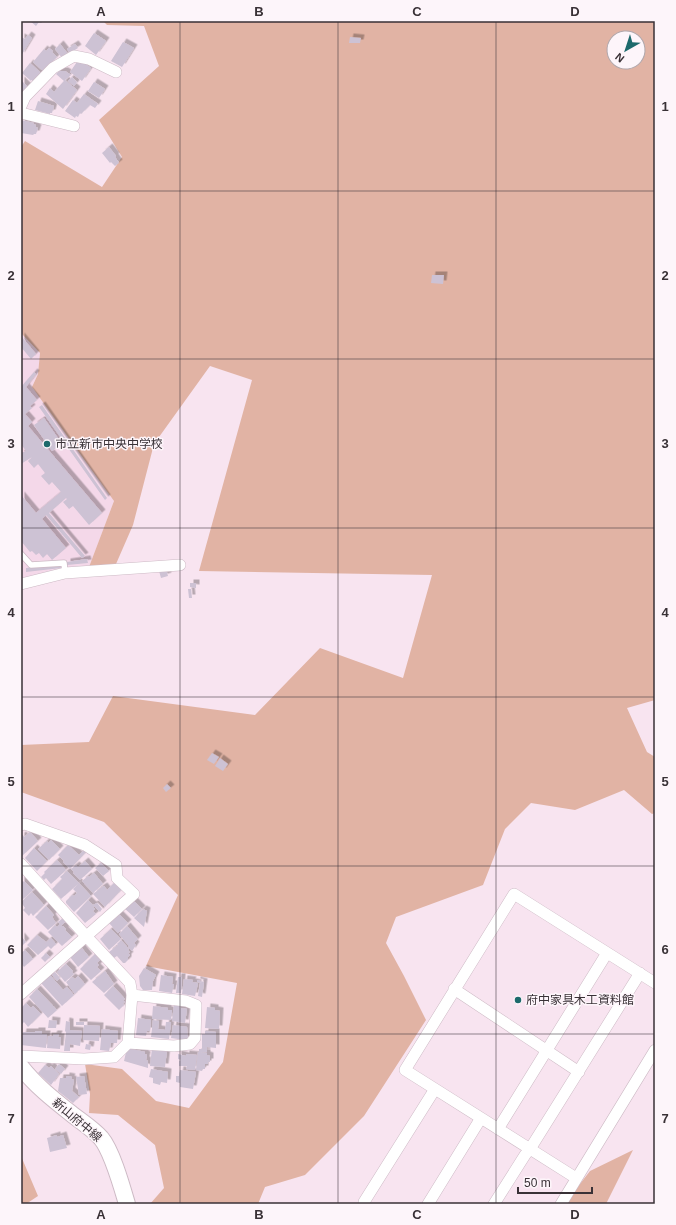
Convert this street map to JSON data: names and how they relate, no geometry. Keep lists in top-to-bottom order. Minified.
{"streets":{"main road":["新山府中線"]},"places":["市立新市中央中学校","府中家具木工資料館"],"scale_bar":"50 m","north":"bottom left","grid":{"columns":["A","B","C","D"],"rows":["1","2","3","4","5","6","7"]}}
